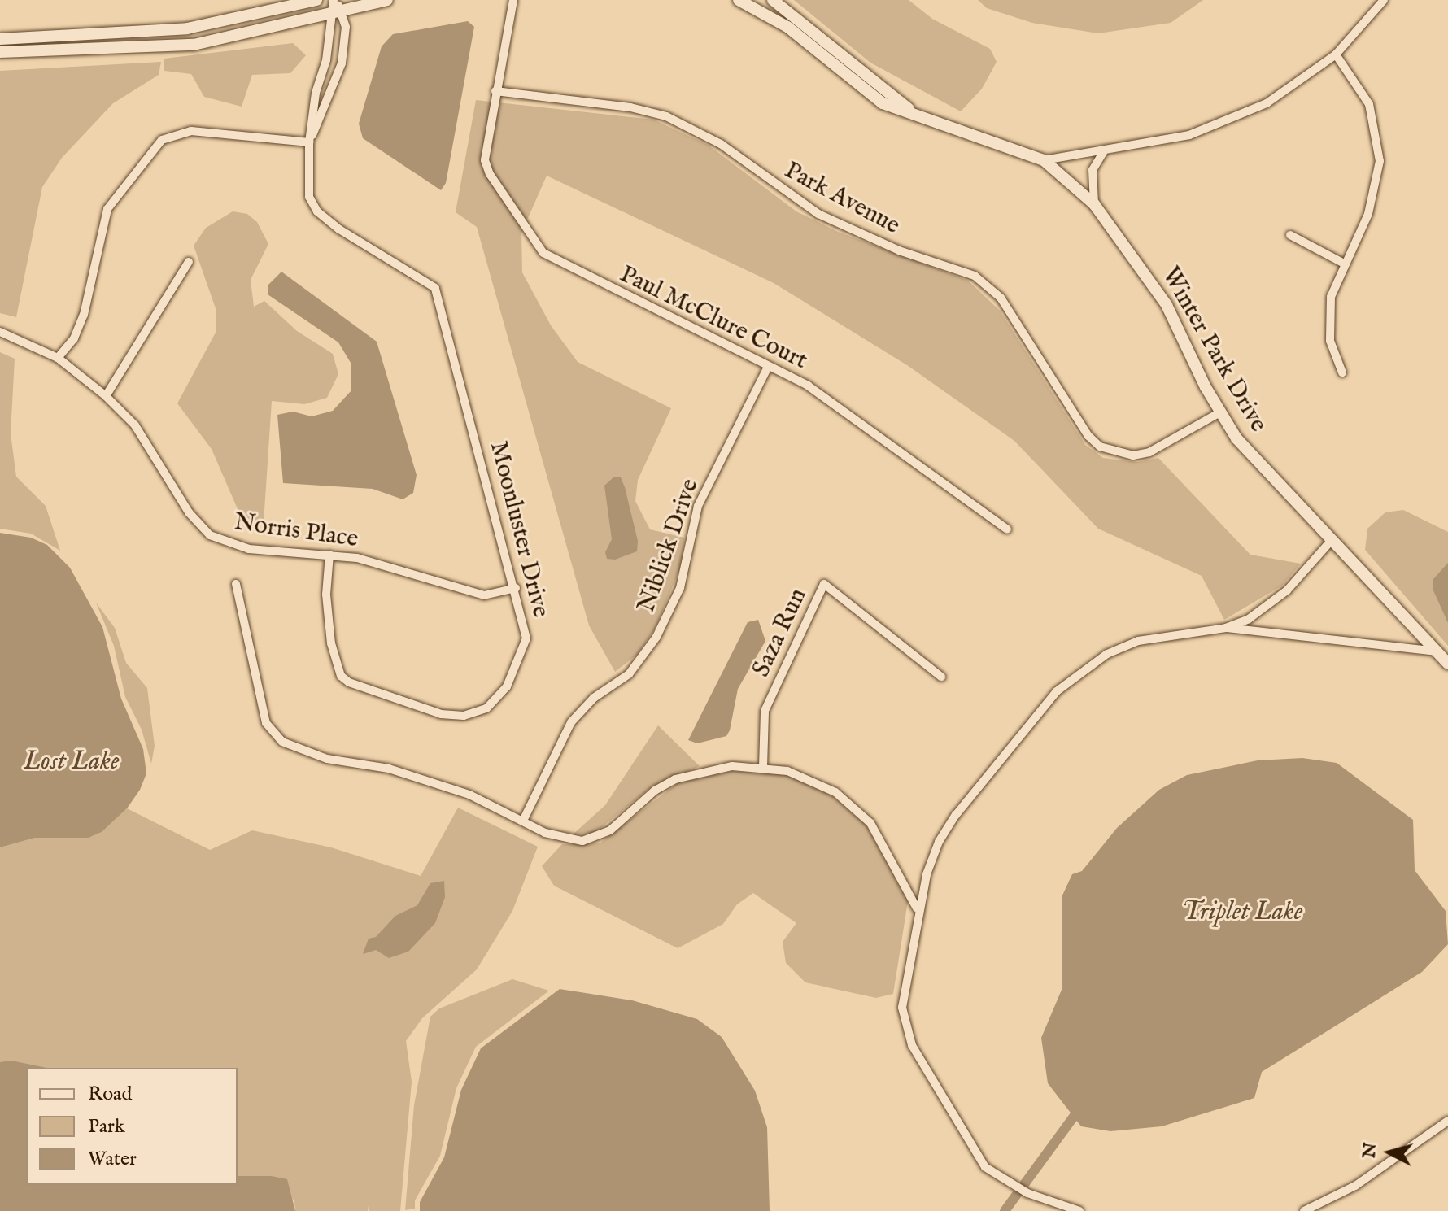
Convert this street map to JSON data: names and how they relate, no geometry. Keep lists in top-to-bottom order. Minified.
{"streets":{"street":["Park Avenue","Paul McClure Court","Winter Park Drive","Moonluster Drive","Norris Place","Niblick Drive","Saza Run"]},"crossings":[["Park Avenue","Paul McClure Court"],["Park Avenue","Winter Park Drive"],["Paul McClure Court","Niblick Drive"],["Moonluster Drive","Norris Place"]],"water":["Lost Lake","Triplet Lake"],"legend":["Road","Park","Water"],"north":"left"}
